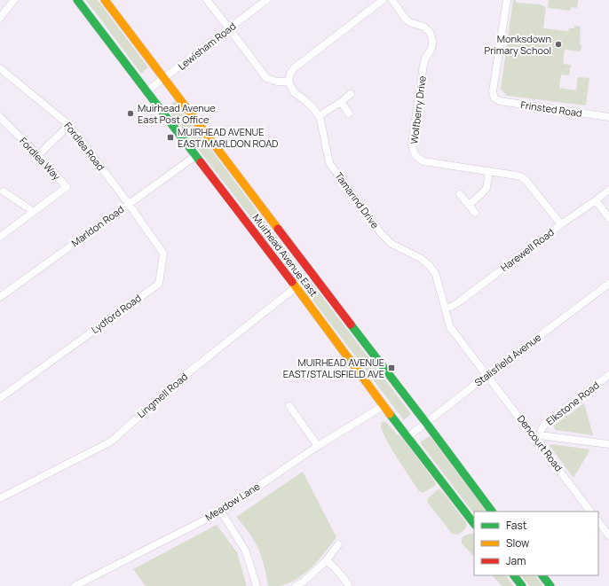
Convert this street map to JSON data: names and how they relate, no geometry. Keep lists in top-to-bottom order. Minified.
{"streets":{"street":["Lewisham Road","Frinsted Road","Wolfberry Drive","Fordlea Road","Fordlea Way","Tamarind Drive","Marldon Road","Harewell Road","Muirhead Avenue East","Lydford Road","Stalisfield Avenue","Lingmell Road","Elkstone Road","Dencourt Road","Meadow Lane"]},"crossings":[["Lewisham Road","Muirhead Avenue East"],["Wolfberry Drive","Harewell Road"],["Fordlea Road","Marldon Road"],["Fordlea Road","Lydford Road"],["Tamarind Drive","Harewell Road"],["Tamarind Drive","Stalisfield Avenue"],["Tamarind Drive","Dencourt Road"],["Marldon Road","Muirhead Avenue East"],["Marldon Road","Lydford Road"],["Muirhead Avenue East","Stalisfield Avenue"],["Muirhead Avenue East","Lingmell Road"],["Muirhead Avenue East","Meadow Lane"],["Stalisfield Avenue","Dencourt Road"],["Elkstone Road","Dencourt Road"]],"places":{"other":["Monksdown Primary School","Muirhead Avenue East Post Office"],"transit":["MUIRHEAD AVENUE EAST/MARLDON ROAD","MUIRHEAD AVENUE EAST/STALISFIELD AVE"]},"legend":["Fast","Slow","Jam"]}
